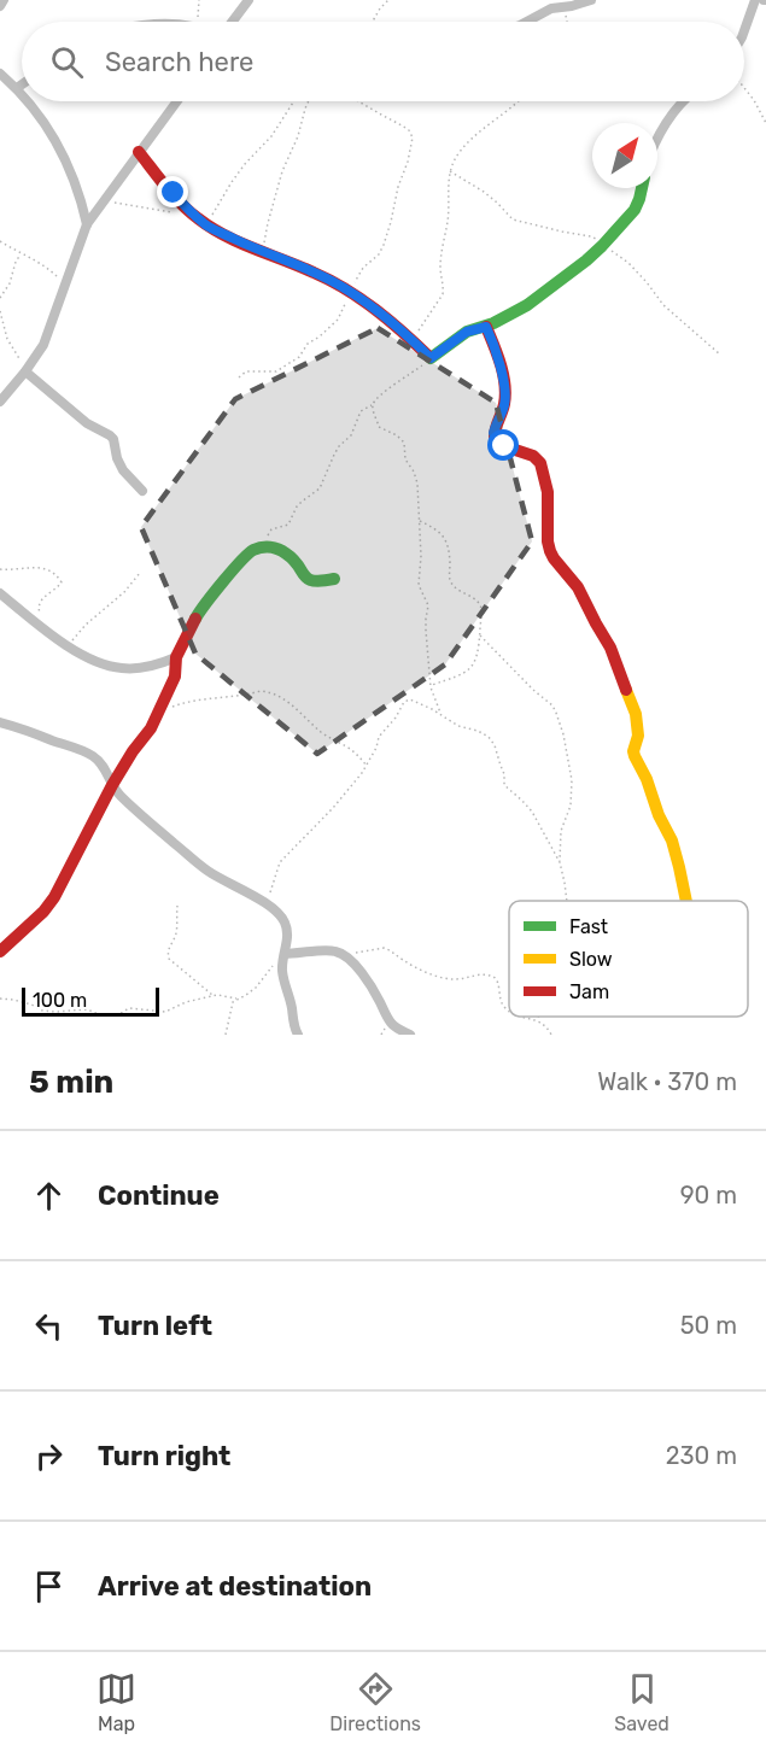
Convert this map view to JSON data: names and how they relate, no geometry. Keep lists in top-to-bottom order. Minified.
{"legend":["Fast","Slow","Jam"],"scale_bar":"100 m","north":"top right","page":{"search":"Search here","scale":"100 m","heading":["5 min","Walk · 370 m"],"list":[["Continue","90 m"],["Turn left","50 m"],["Turn right","230 m"],"Arrive at destination"],"nav":["Map","Directions","Saved"]}}
